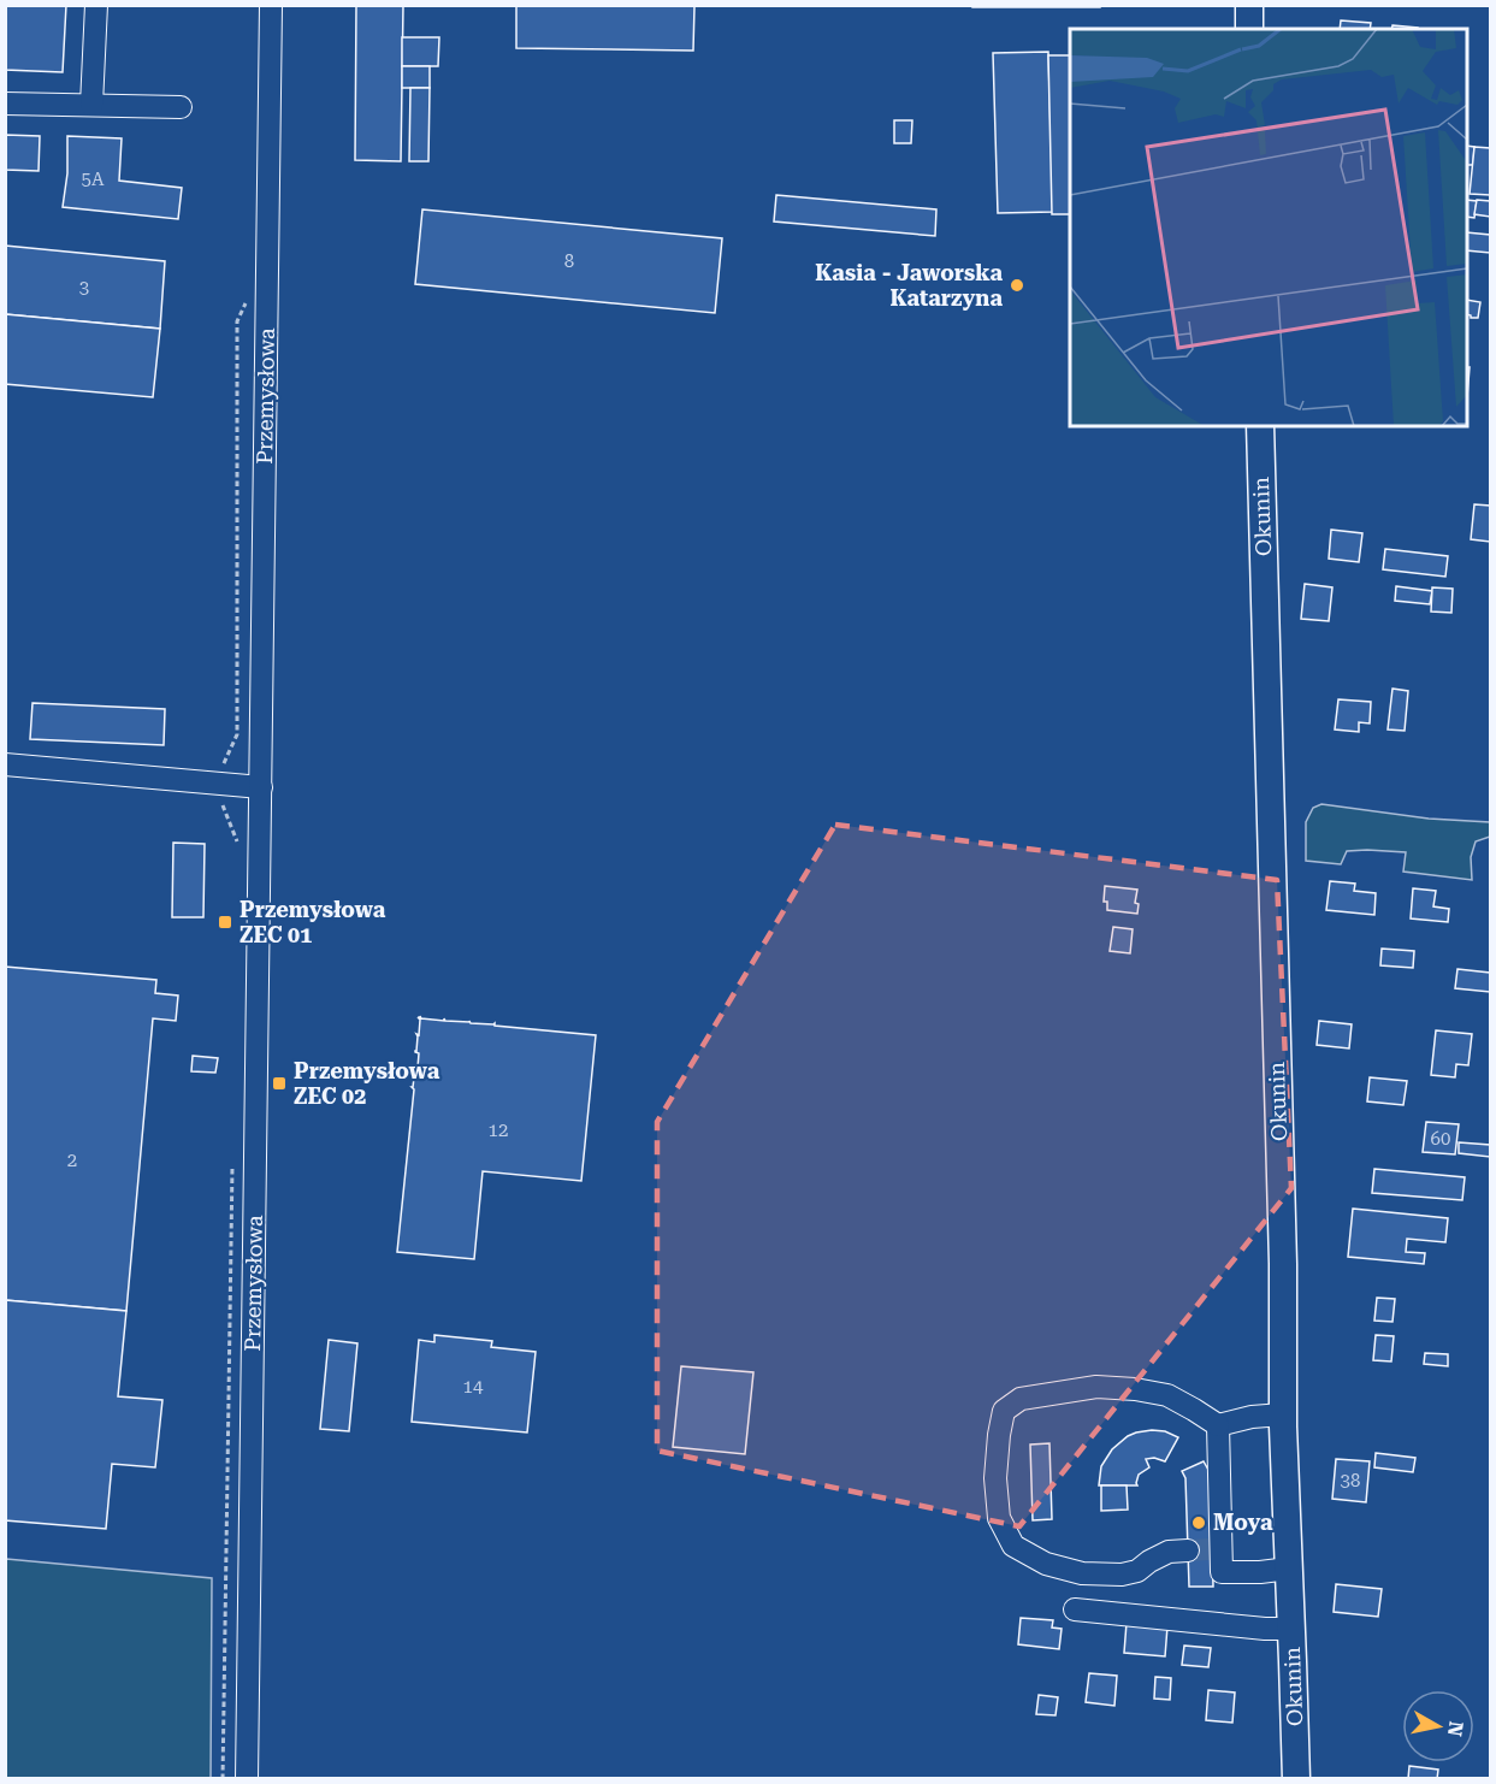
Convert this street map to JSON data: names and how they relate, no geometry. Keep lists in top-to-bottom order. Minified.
{"streets":{"main road":["Okunin"],"street":["Przemysłowa"]},"places":{"other":["Kasia - Jaworska Katarzyna","Moya"],"transit":["Przemysłowa ZEC 01","Przemysłowa ZEC 02"]},"house_numbers":["5A","8","3","12","60","2","14","38"],"north":"right"}
